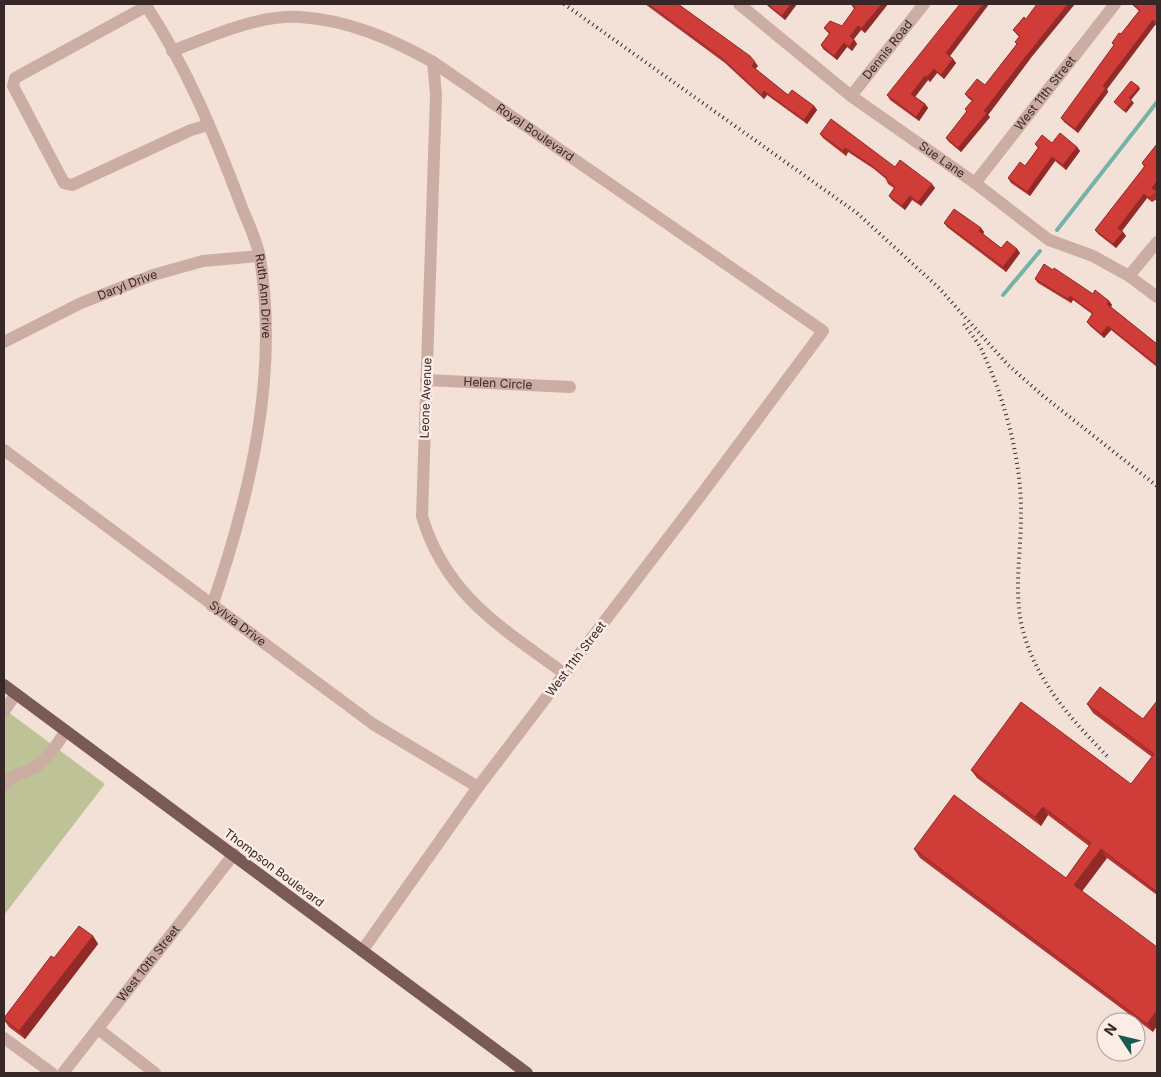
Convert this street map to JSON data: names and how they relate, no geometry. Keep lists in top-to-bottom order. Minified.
{"streets":{"main road":["Thompson Boulevard"],"street":["Dennis Road","West 11th Street","Royal Boulevard","Sue Lane","Daryl Drive","Ruth Ann Drive","Helen Circle","Leone Avenue","Sylvia Drive","West 10th Street"]},"crossings":[["Dennis Road","Sue Lane"],["West 11th Street","Royal Boulevard"],["West 11th Street","Sue Lane"],["West 11th Street","Leone Avenue"],["West 11th Street","Sylvia Drive"],["West 11th Street","Thompson Boulevard"],["Royal Boulevard","Ruth Ann Drive"],["Royal Boulevard","Leone Avenue"],["Daryl Drive","Ruth Ann Drive"],["Ruth Ann Drive","Sylvia Drive"],["Helen Circle","Leone Avenue"],["Thompson Boulevard","West 10th Street"]],"north":"top left"}
